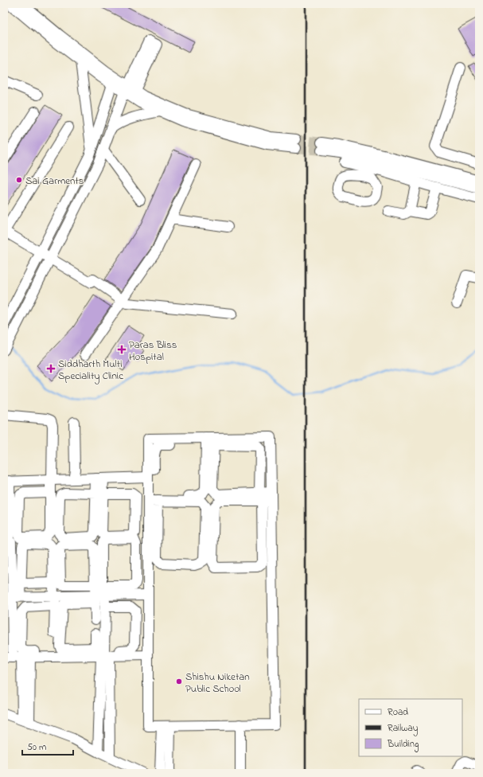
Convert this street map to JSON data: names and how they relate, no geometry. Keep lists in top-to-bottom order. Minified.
{"places":{"other":["Sai Garments","Shishu Niketan Public School"],"health":["Paras Bliss Hospital","Siddharth Multi Speciality Clinic"]},"legend":["Road","Railway","Building"],"scale_bar":"50 m"}
